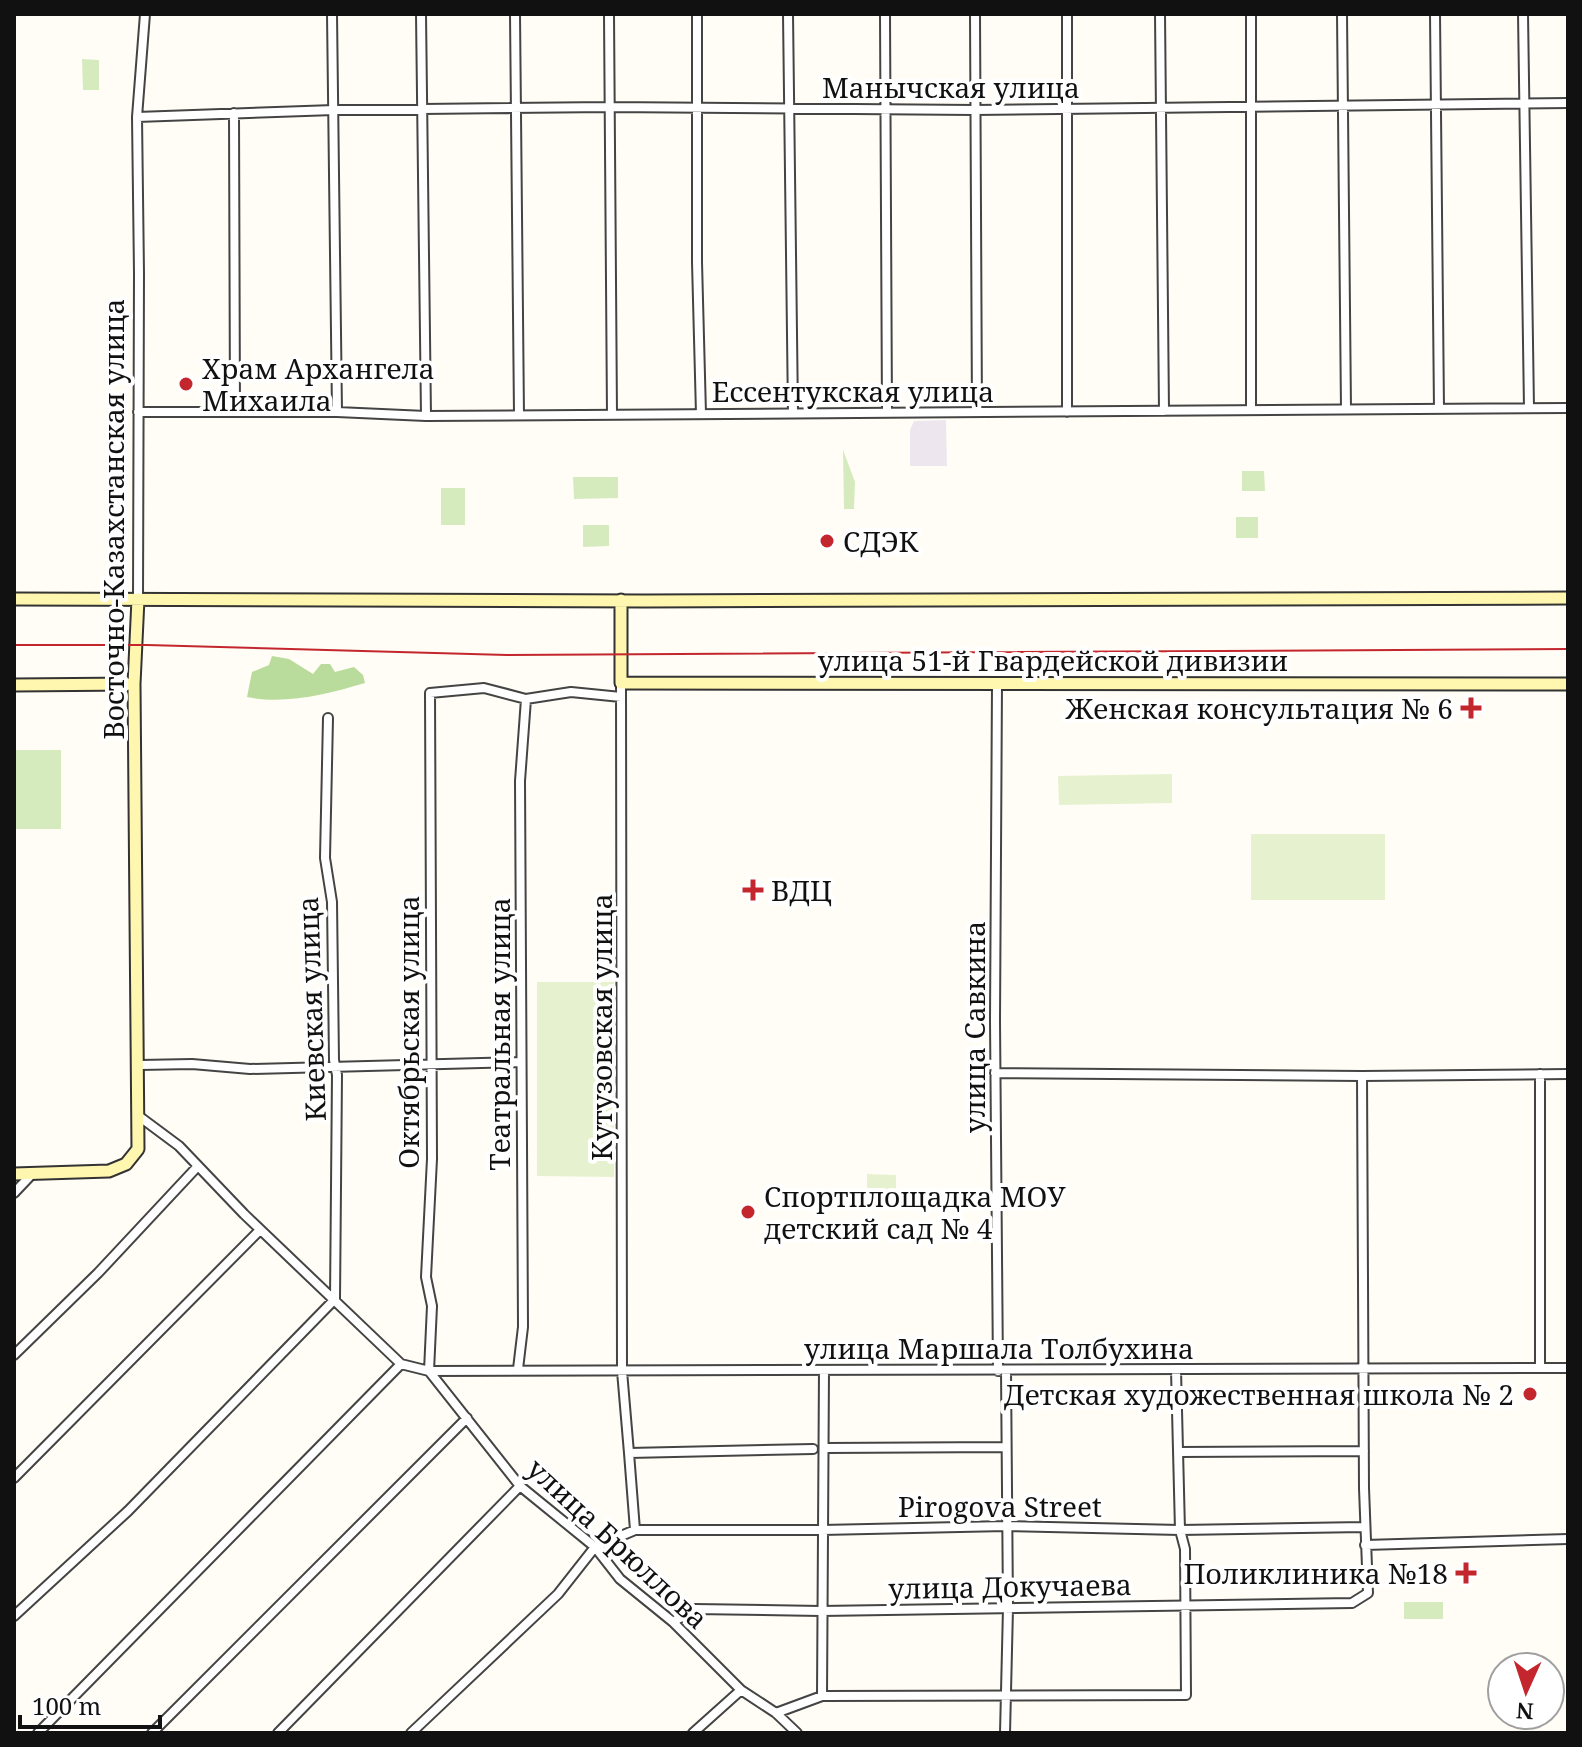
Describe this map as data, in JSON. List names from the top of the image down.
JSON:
{
  "streets": {
    "main road": ["Восточно-Казахстанская улица", "улица 51-й Гвардейской дивизии"],
    "street": [
      "Манычская улица",
      "Ессентукская улица",
      "Киевская улица",
      "Кутузовская улица",
      "улица Савкина",
      "Октябрьская улица",
      "Театральная улица",
      "улица Маршала Толбухина",
      "Pirogova Street",
      "улица Брюллова",
      "улица Докучаева"
    ]
  },
  "crossings": [
    ["Ессентукская улица", "Восточно-Казахстанская улица"],
    ["улица 51-й Гвардейской дивизии", "Кутузовская улица"],
    ["улица 51-й Гвардейской дивизии", "улица Савкина"],
    ["Кутузовская улица", "улица Маршала Толбухина"],
    ["Кутузовская улица", "Pirogova Street"],
    ["улица Савкина", "улица Маршала Толбухина"],
    ["улица Савкина", "Pirogova Street"],
    ["улица Савкина", "улица Докучаева"],
    ["Октябрьская улица", "Театральная улица"],
    ["Октябрьская улица", "улица Маршала Толбухина"],
    ["Октябрьская улица", "улица Брюллова"],
    ["Театральная улица", "улица Маршала Толбухина"],
    ["улица Маршала Толбухина", "улица Брюллова"],
    ["улица Брюллова", "улица Докучаева"]
  ],
  "places": {
    "other": [
      "Храм Архангела Михаила",
      "СДЭК",
      "Спортплощадка МОУ детский сад № 4",
      "Детская художественная школа № 2"
    ],
    "health": ["Женская консультация № 6", "ВДЦ", "Поликлиника №18"]
  },
  "scale_bar": "100 m",
  "north": "bottom"
}
